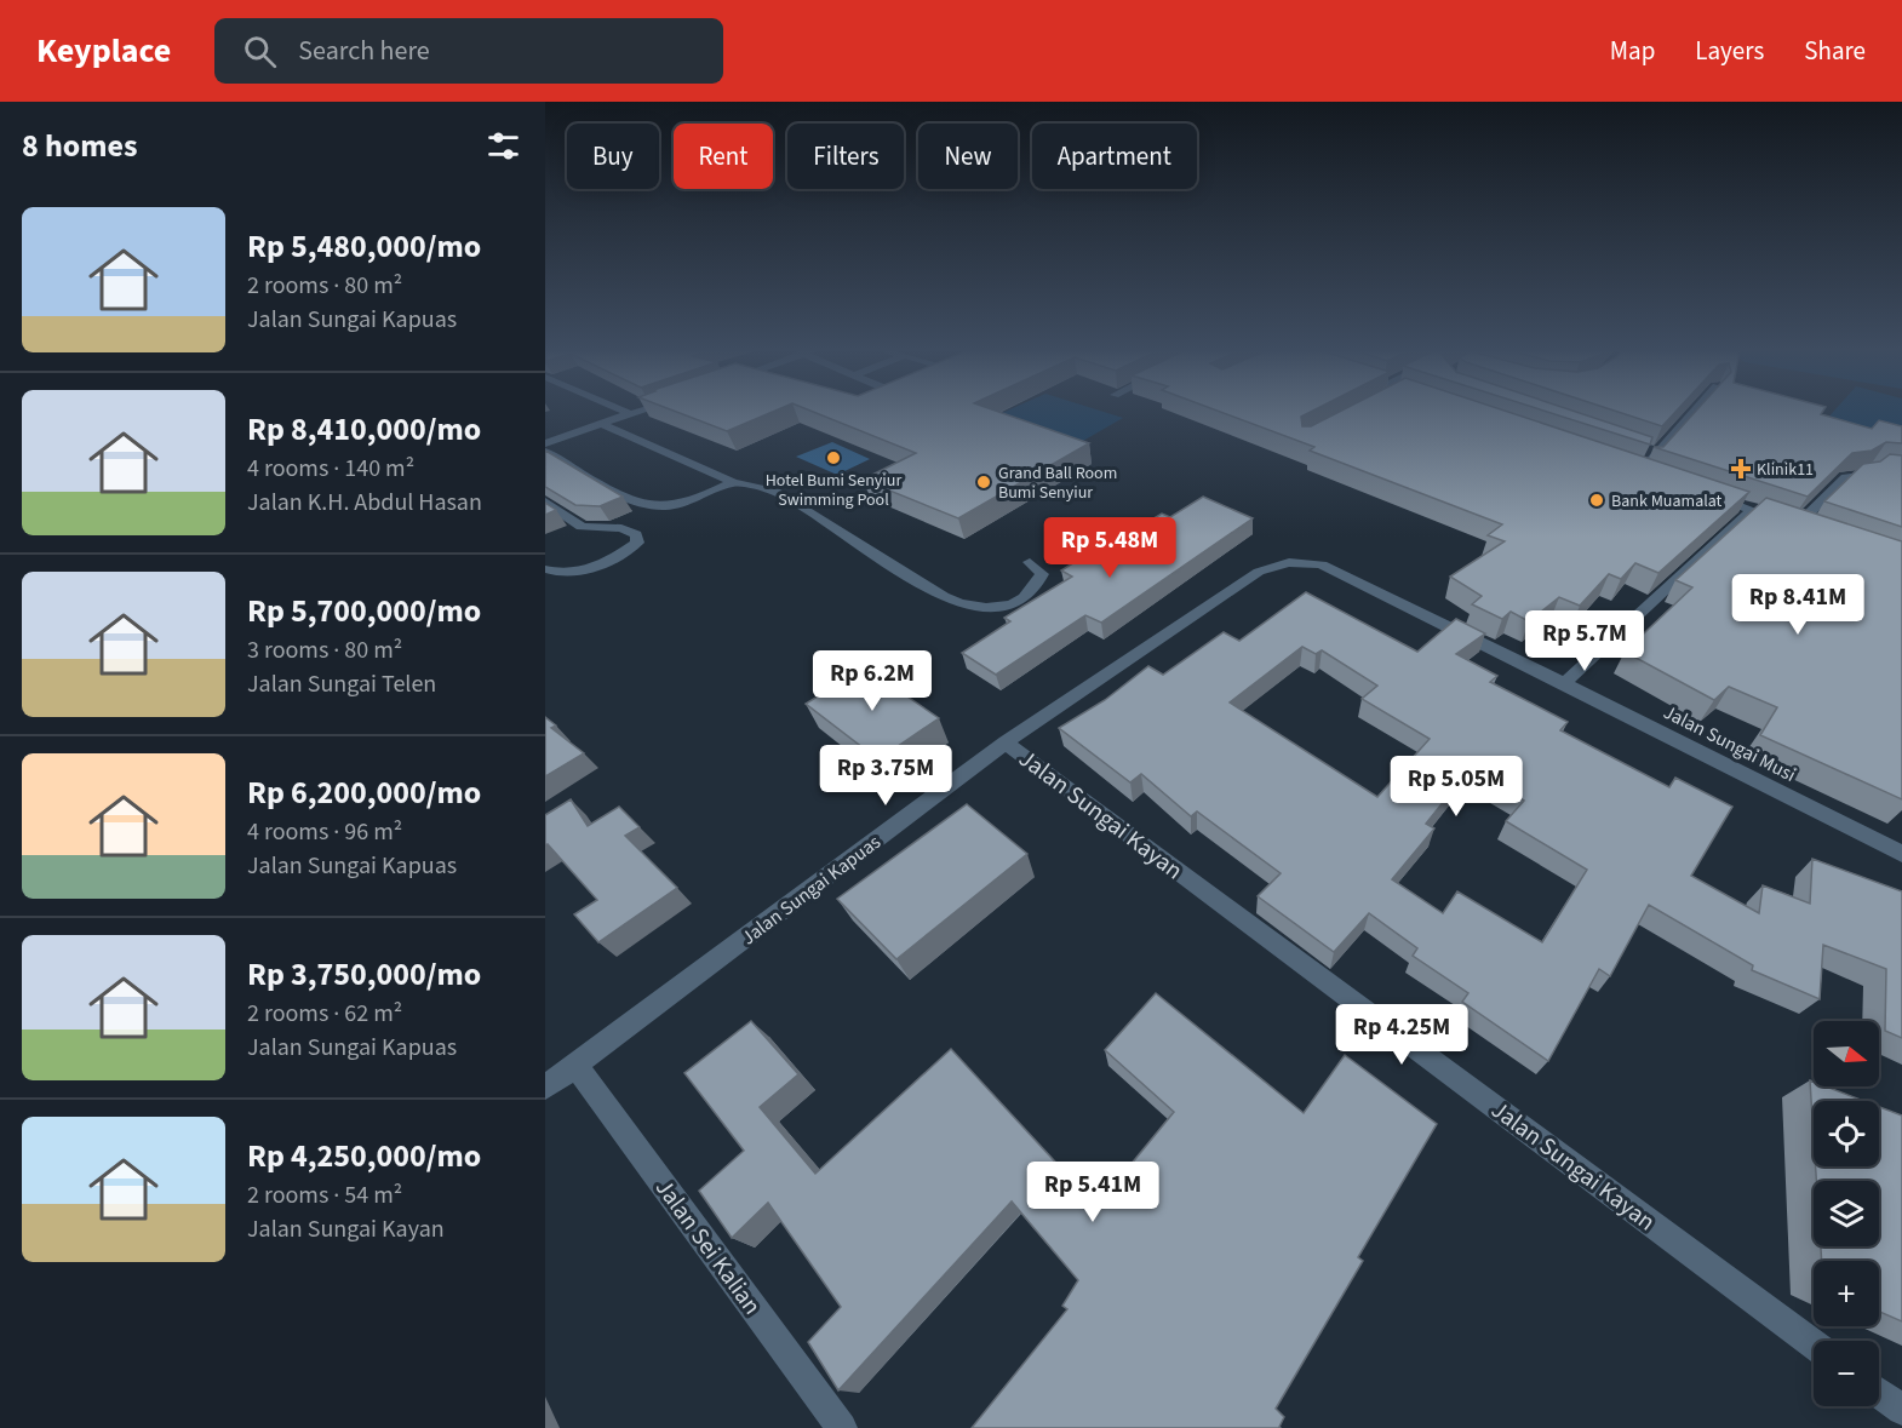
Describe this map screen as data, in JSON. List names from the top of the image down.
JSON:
{
  "streets": {
    "street": [
      "Jalan Sungai Musi",
      "Jalan Sungai Kayan",
      "Jalan Sungai Kapuas",
      "Jalan Sei Kalian"
    ]
  },
  "crossings": [
    ["Jalan Sungai Musi", "Jalan Sungai Kapuas"],
    ["Jalan Sungai Kayan", "Jalan Sungai Kapuas"],
    ["Jalan Sungai Kapuas", "Jalan Sei Kalian"]
  ],
  "places": {
    "other": ["Hotel Bumi Senyiur Swimming Pool", "Grand Ball Room Bumi Senyiur", "Bank Muamalat"],
    "health": ["Klinik11"]
  },
  "north": "right",
  "page": {
    "header": "Keyplace",
    "search": "Search here",
    "nav": ["Map", "Layers", "Share"],
    "heading": "8 homes",
    "chip": [
      "Buy",
      "Rent",
      "Filters",
      "New",
      "Apartment"
    ],
    "list": [
      {
        "name": "Rp 5,480,000/mo",
        "note": "2 rooms · 80 m² · Jalan Sungai Kapuas"
      },
      {
        "name": "Rp 8,410,000/mo",
        "note": "4 rooms · 140 m² · Jalan K.H. Abdul Hasan"
      },
      {
        "name": "Rp 5,700,000/mo",
        "note": "3 rooms · 80 m² · Jalan Sungai Telen"
      },
      {
        "name": "Rp 6,200,000/mo",
        "note": "4 rooms · 96 m² · Jalan Sungai Kapuas"
      },
      {
        "name": "Rp 3,750,000/mo",
        "note": "2 rooms · 62 m² · Jalan Sungai Kapuas"
      },
      {
        "name": "Rp 4,250,000/mo",
        "note": "2 rooms · 54 m² · Jalan Sungai Kayan"
      }
    ],
    "price": [
      "Rp 5.48M",
      "Rp 8.41M",
      "Rp 5.7M",
      "Rp 6.2M",
      "Rp 3.75M",
      "Rp 5.05M",
      "Rp 4.25M",
      "Rp 5.41M"
    ],
    "map_buttons": ["+", "−"]
  }
}
